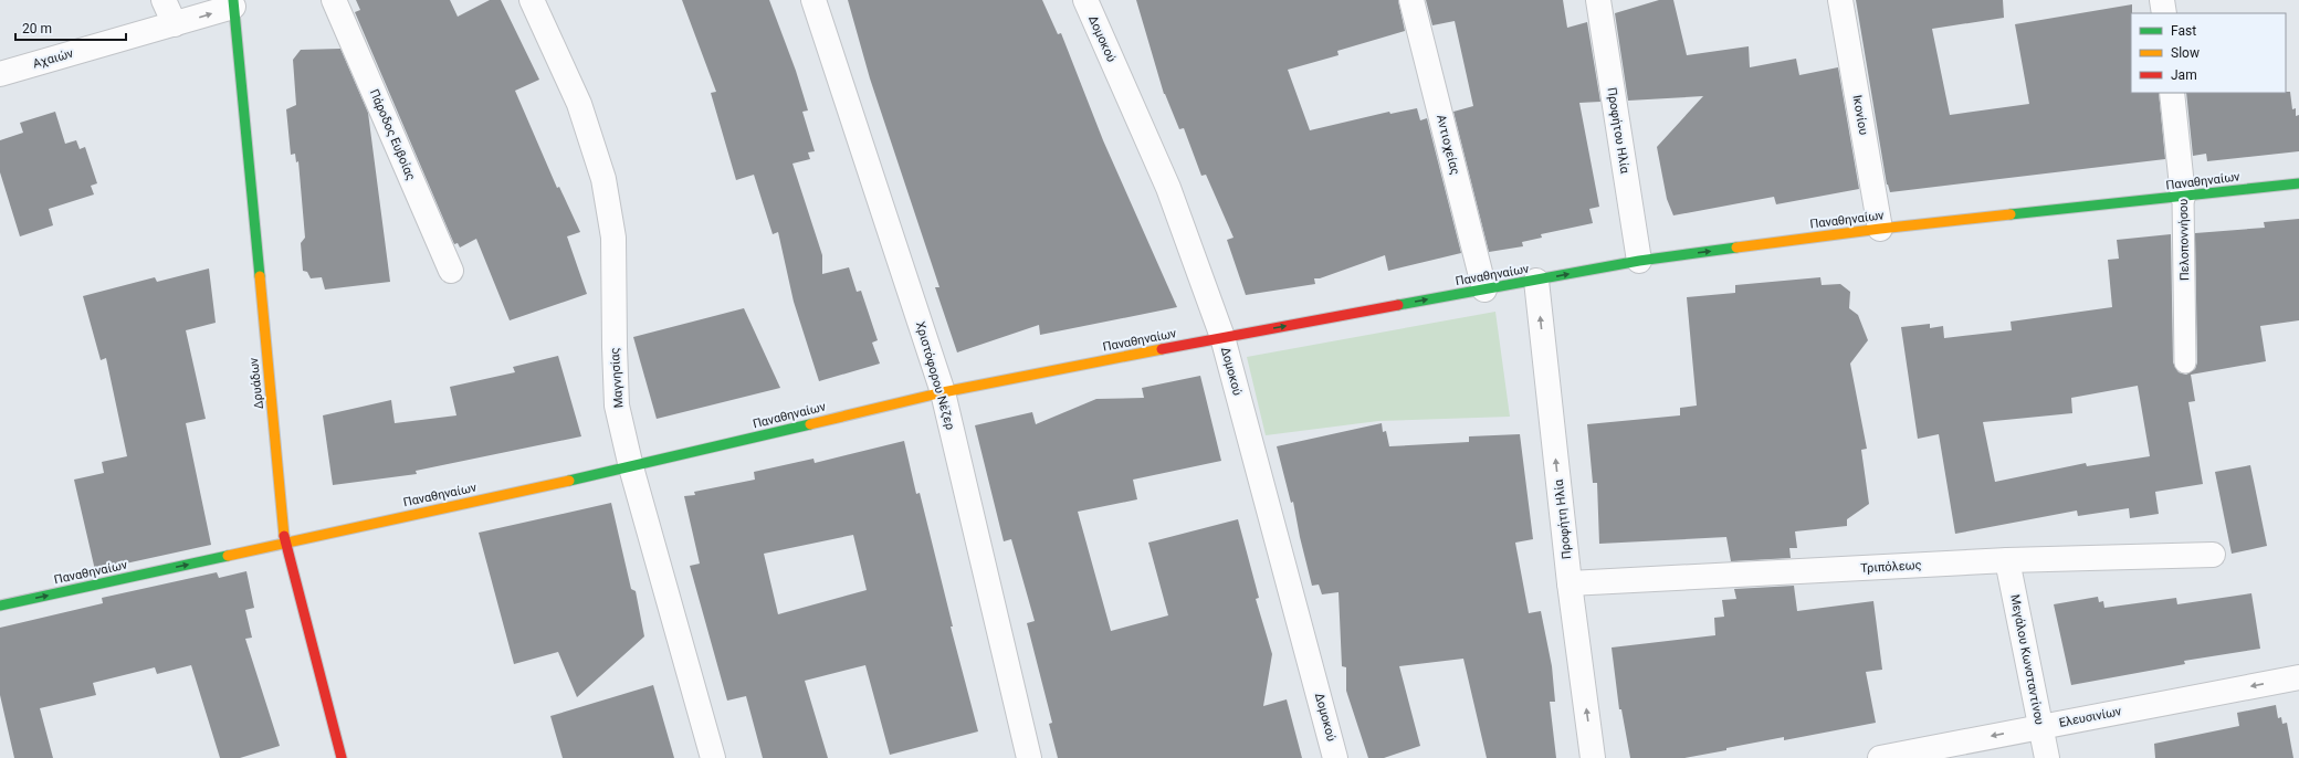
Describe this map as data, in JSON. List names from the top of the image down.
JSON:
{
  "streets": {
    "street": [
      "Δομοκού",
      "Αχαιών",
      "Ικονίου",
      "Προφήτου Ηλία",
      "Πάροδος Ευβοίας",
      "Αντιοχείας",
      "Παναθηναίων",
      "Πελοποννήσου",
      "Χριστόφορου Νέζερ",
      "Μαγνησίας",
      "Δρυάδων",
      "Προφήτη Ηλία",
      "Τριπόλεως",
      "Μεγάλου Κωνσταντίνου",
      "Ελευσινίων"
    ]
  },
  "crossings": [
    ["Δομοκού", "Παναθηναίων"],
    ["Αχαιών", "Δρυάδων"],
    ["Ικονίου", "Παναθηναίων"],
    ["Προφήτου Ηλία", "Παναθηναίων"],
    ["Αντιοχείας", "Παναθηναίων"],
    ["Παναθηναίων", "Πελοποννήσου"],
    ["Παναθηναίων", "Χριστόφορου Νέζερ"],
    ["Παναθηναίων", "Μαγνησίας"],
    ["Παναθηναίων", "Δρυάδων"],
    ["Παναθηναίων", "Προφήτη Ηλία"],
    ["Προφήτη Ηλία", "Τριπόλεως"],
    ["Τριπόλεως", "Μεγάλου Κωνσταντίνου"],
    ["Μεγάλου Κωνσταντίνου", "Ελευσινίων"]
  ],
  "one_way": ["Παναθηναίων", "Προφήτη Ηλία", "Ελευσινίων"],
  "legend": ["Fast", "Slow", "Jam"],
  "scale_bar": "20 m"
}
